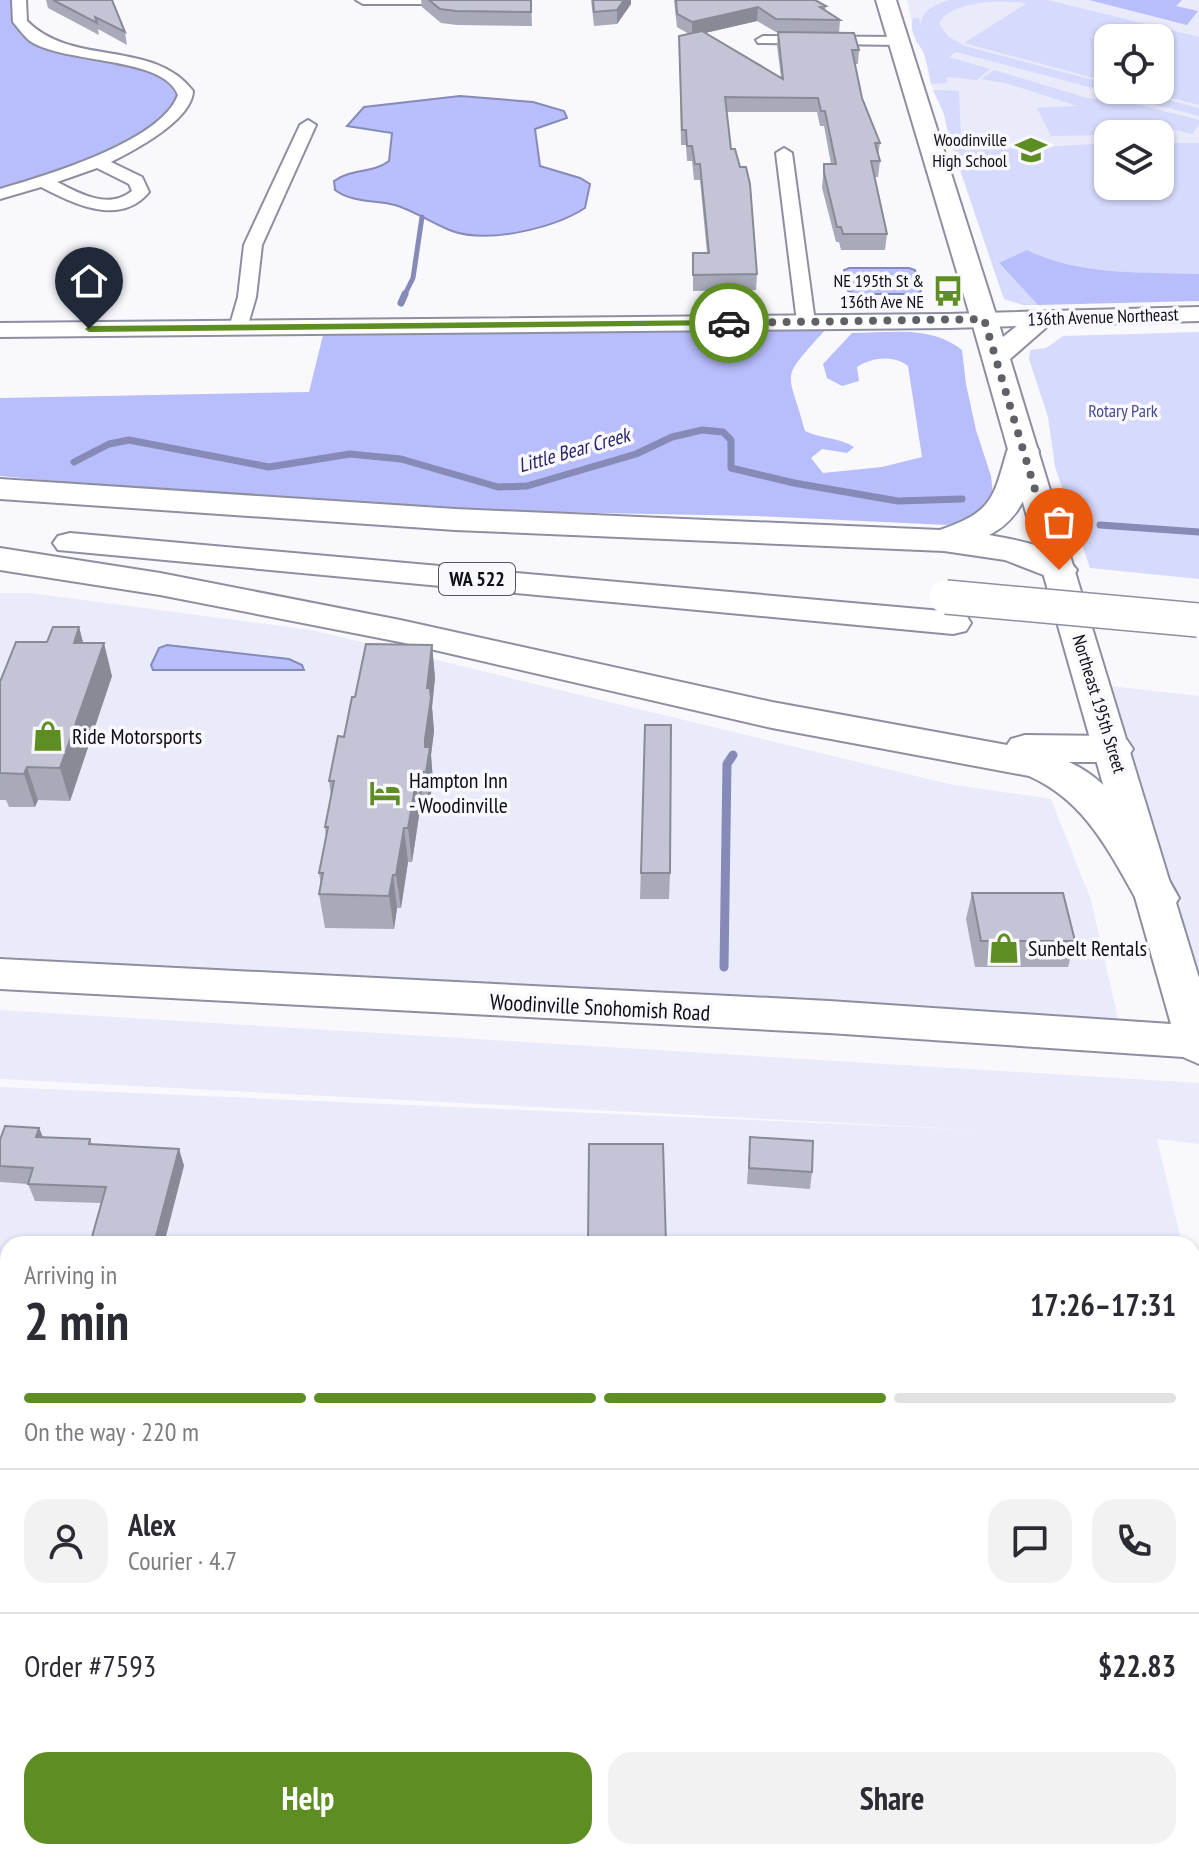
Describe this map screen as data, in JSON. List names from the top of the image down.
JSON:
{
  "streets": {
    "highway": ["WA 522"],
    "main road": ["Northeast 195th Street", "Woodinville Snohomish Road"],
    "street": ["136th Avenue Northeast"]
  },
  "crossings": [
    ["136th Avenue Northeast", "Northeast 195th Street"],
    ["Northeast 195th Street", "Woodinville Snohomish Road"]
  ],
  "water": ["Little Bear Creek"],
  "parks": ["Rotary Park"],
  "places": {
    "school or university": ["Woodinville High School"],
    "bus stop": ["NE 195th St & 136th Ave NE"],
    "shop": ["Ride Motorsports", "Sunbelt Rentals"],
    "hotel": ["Hampton Inn - Woodinville"]
  },
  "page": {
    "heading": ["2 min", "Arriving in", "17:26–17:31"],
    "panel": [
      "Alex",
      "Courier · 4.7",
      "Order #7593",
      "$22.83"
    ],
    "bar": "On the way · 220 m",
    "buttons": ["Help", "Share"]
  }
}
